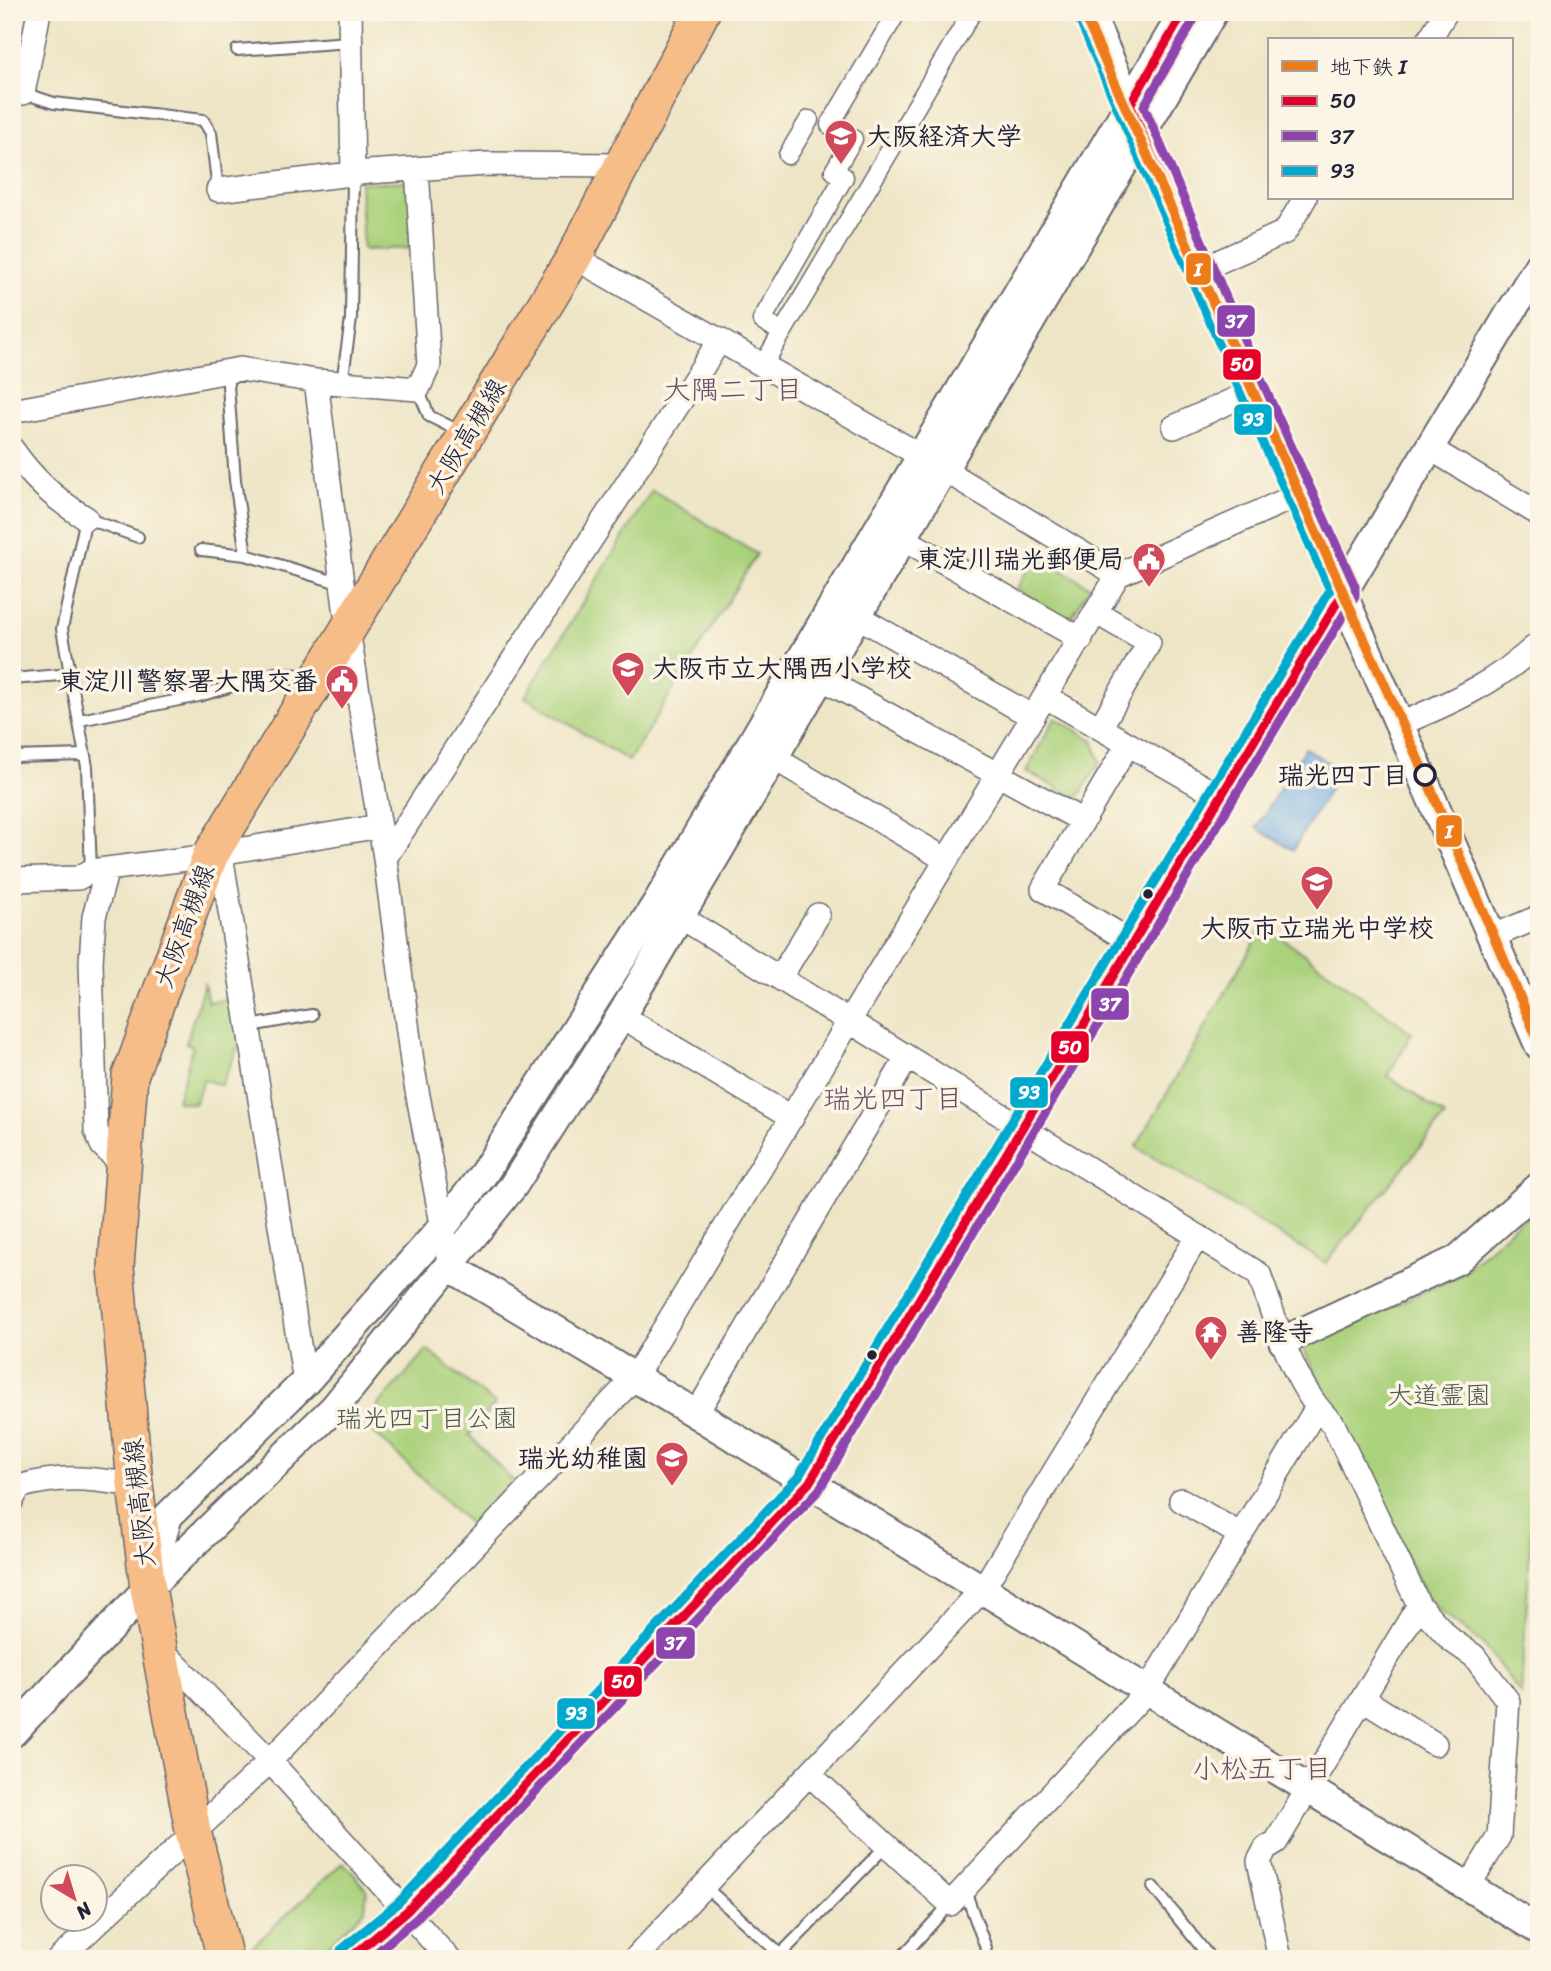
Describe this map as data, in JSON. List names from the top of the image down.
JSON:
{
  "streets": {
    "main road": ["大阪高槻線"]
  },
  "districts": ["大隅二丁目", "瑞光四丁目", "小松五丁目"],
  "parks": ["大道霊園", "瑞光四丁目公園"],
  "places": {
    "school or university": [
      "大阪経済大学",
      "大阪市立大隅西小学校",
      "大阪市立瑞光中学校",
      "瑞光幼稚園"
    ],
    "public building": ["東淀川瑞光郵便局", "東淀川警察署大隅交番"],
    "other": ["瑞光四丁目"],
    "temple": ["善隆寺"]
  },
  "lines": [
    "metro line I",
    "transit line 50",
    "transit line 93",
    "transit line 37"
  ],
  "legend": [
    "地下鉄 I",
    "50",
    "37",
    "93"
  ],
  "north": "bottom right"
}
